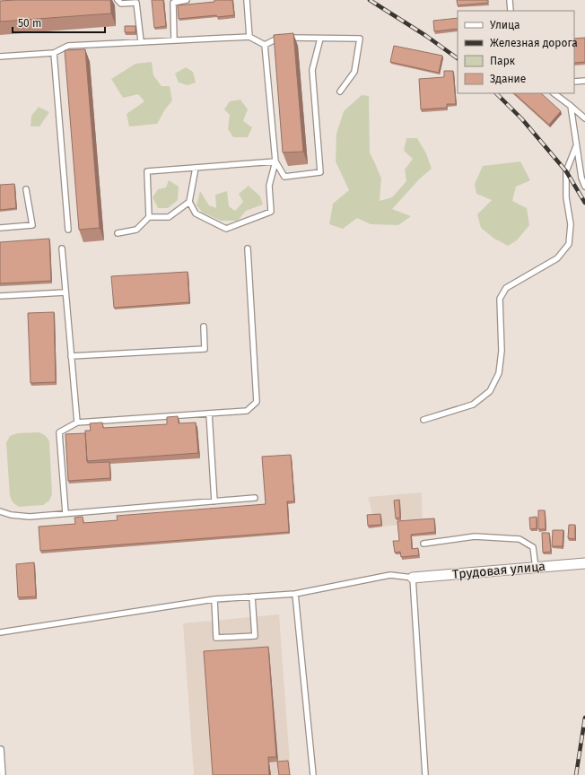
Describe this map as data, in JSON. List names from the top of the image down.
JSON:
{
  "streets": {
    "street": ["Трудовая улица"]
  },
  "legend": [
    "Улица",
    "Железная дорога",
    "Парк",
    "Здание"
  ],
  "scale_bar": "50 m"
}
